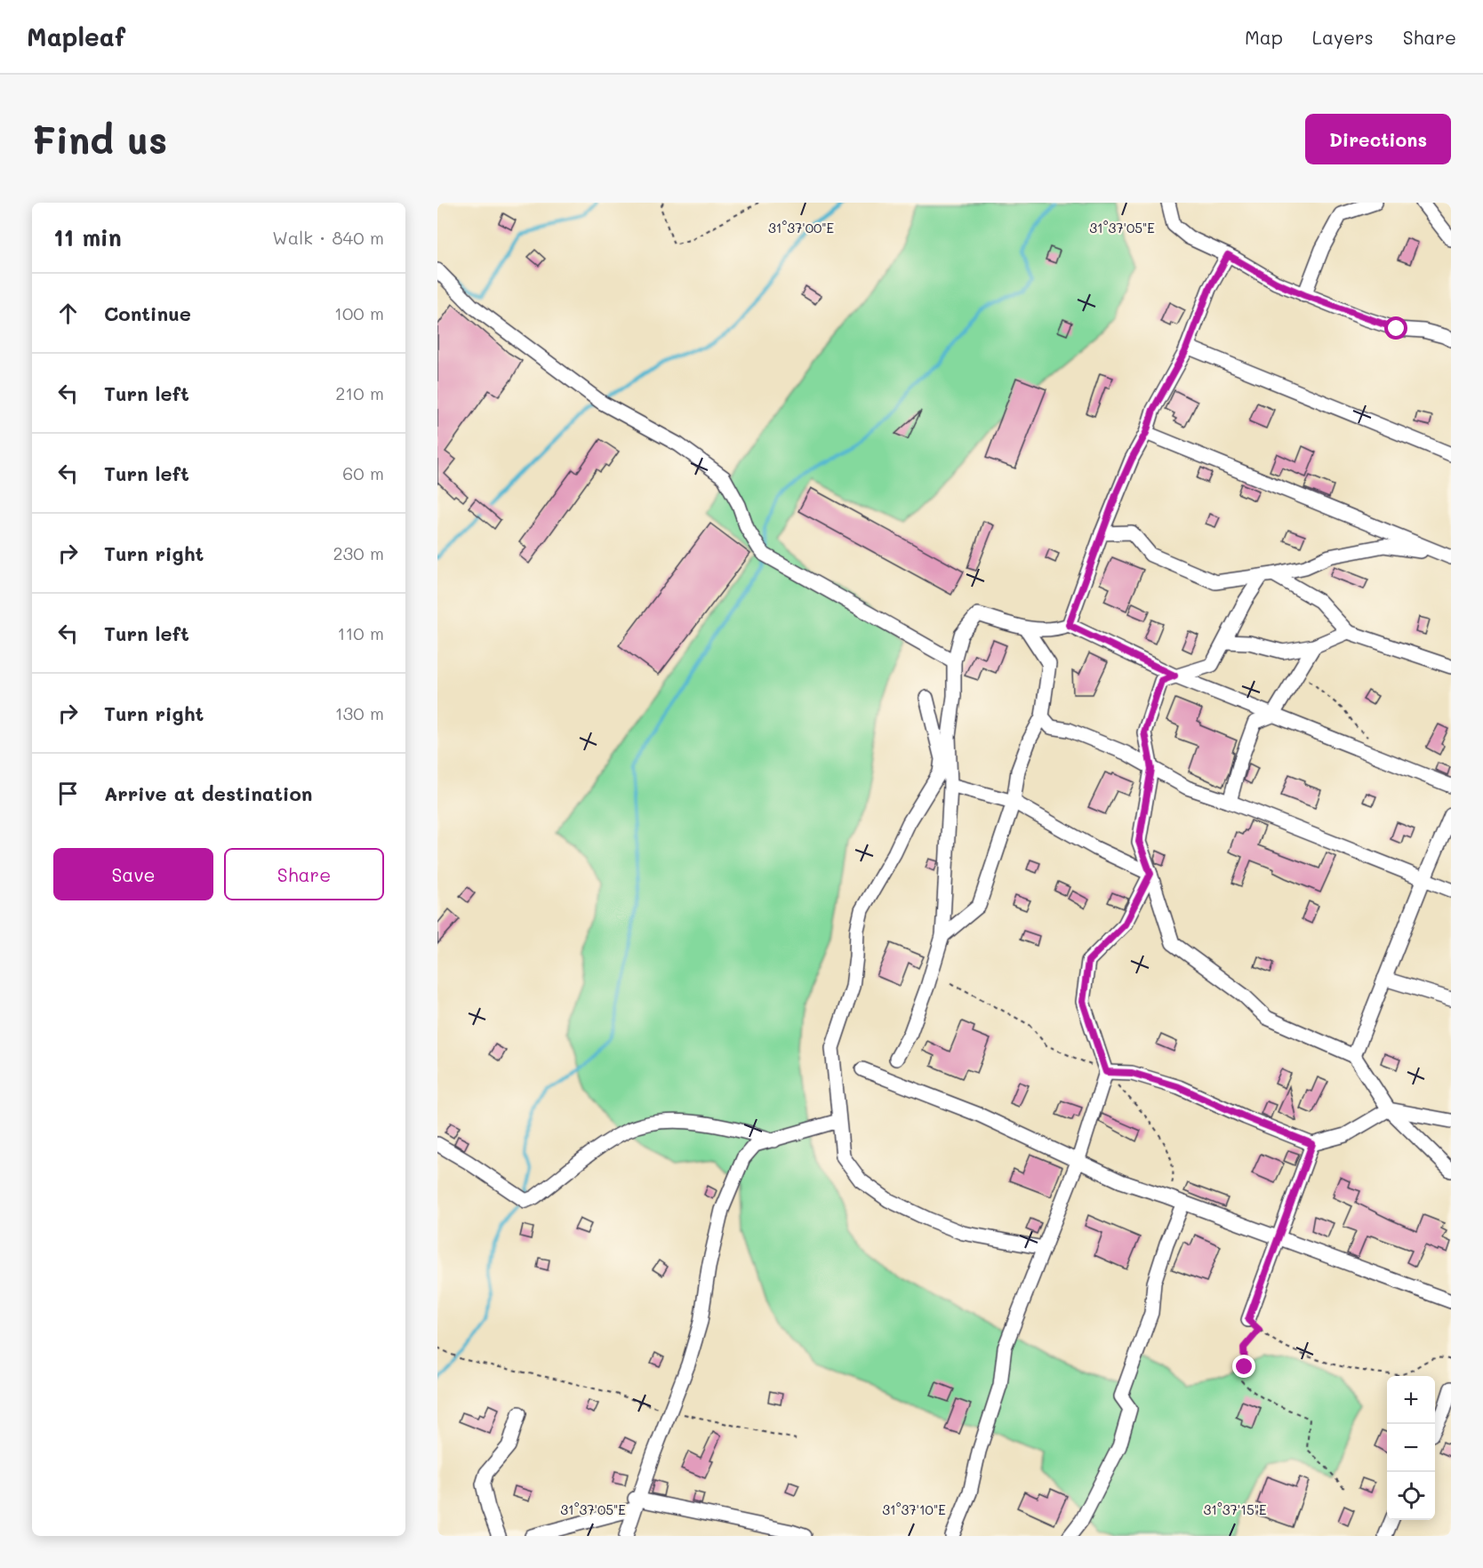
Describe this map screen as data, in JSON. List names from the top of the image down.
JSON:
{
  "page": {
    "header": "Mapleaf",
    "nav": ["Map", "Layers", "Share"],
    "buttons": [
      "Directions",
      ["Save", "Share"]
    ],
    "title": "Find us",
    "heading": ["11 min", "Walk · 840 m"],
    "list": [
      ["Continue", "100 m"],
      ["Turn left", "210 m"],
      ["Turn left", "60 m"],
      ["Turn right", "230 m"],
      ["Turn left", "110 m"],
      ["Turn right", "130 m"],
      "Arrive at destination"
    ],
    "map_buttons": ["+", "−"]
  },
  "coordinates": [
    "31°37'00\"E",
    "31°37'05\"E",
    "31°37'10\"E",
    "31°37'15\"E"
  ]
}
